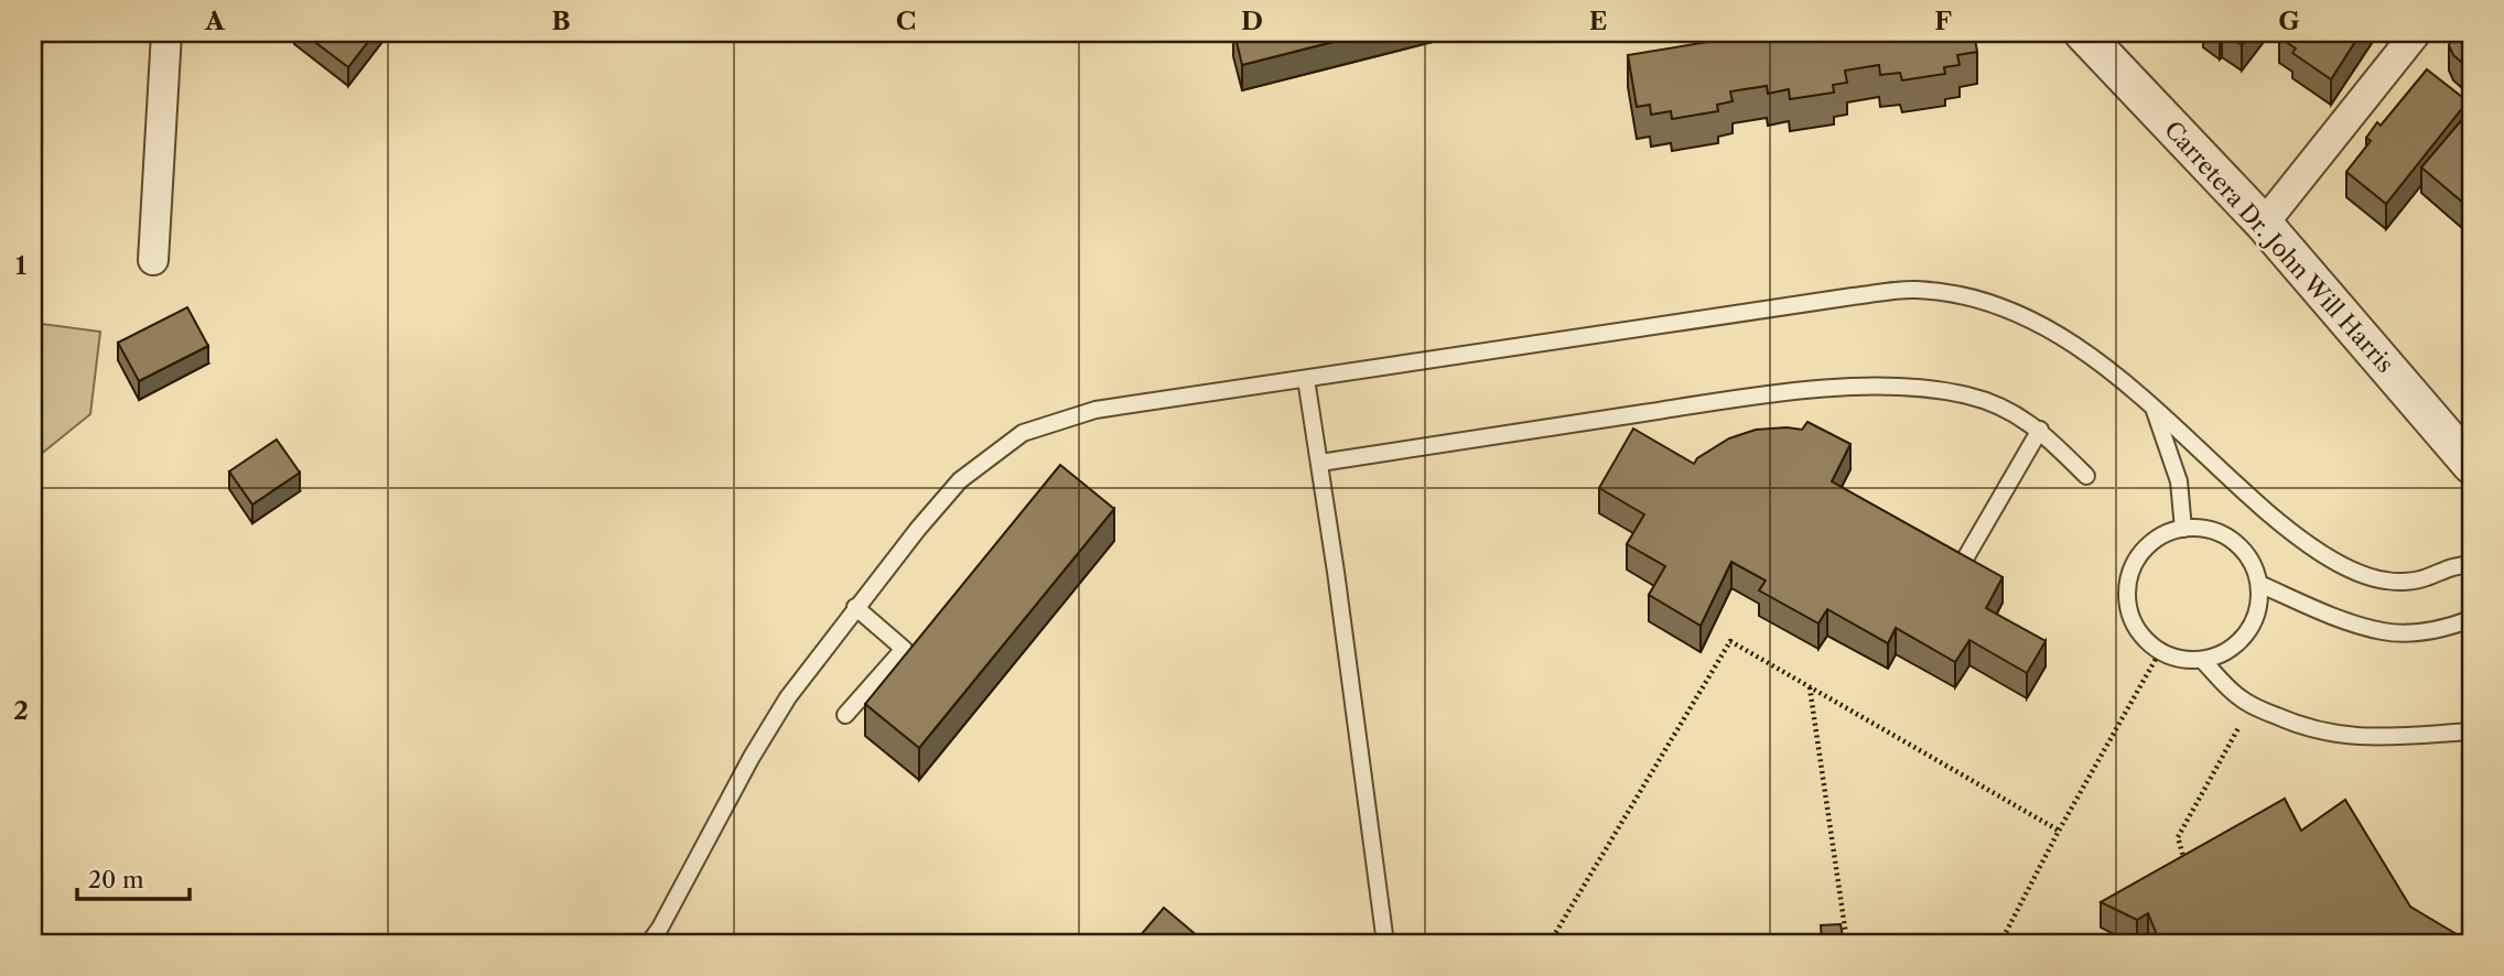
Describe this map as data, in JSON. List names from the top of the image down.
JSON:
{
  "streets": {
    "street": ["Carretera Dr. John Will Harris"]
  },
  "scale_bar": "20 m",
  "grid": {
    "columns": [
      "A",
      "B",
      "C",
      "D",
      "E",
      "F",
      "G"
    ],
    "rows": ["1", "2"]
  }
}
